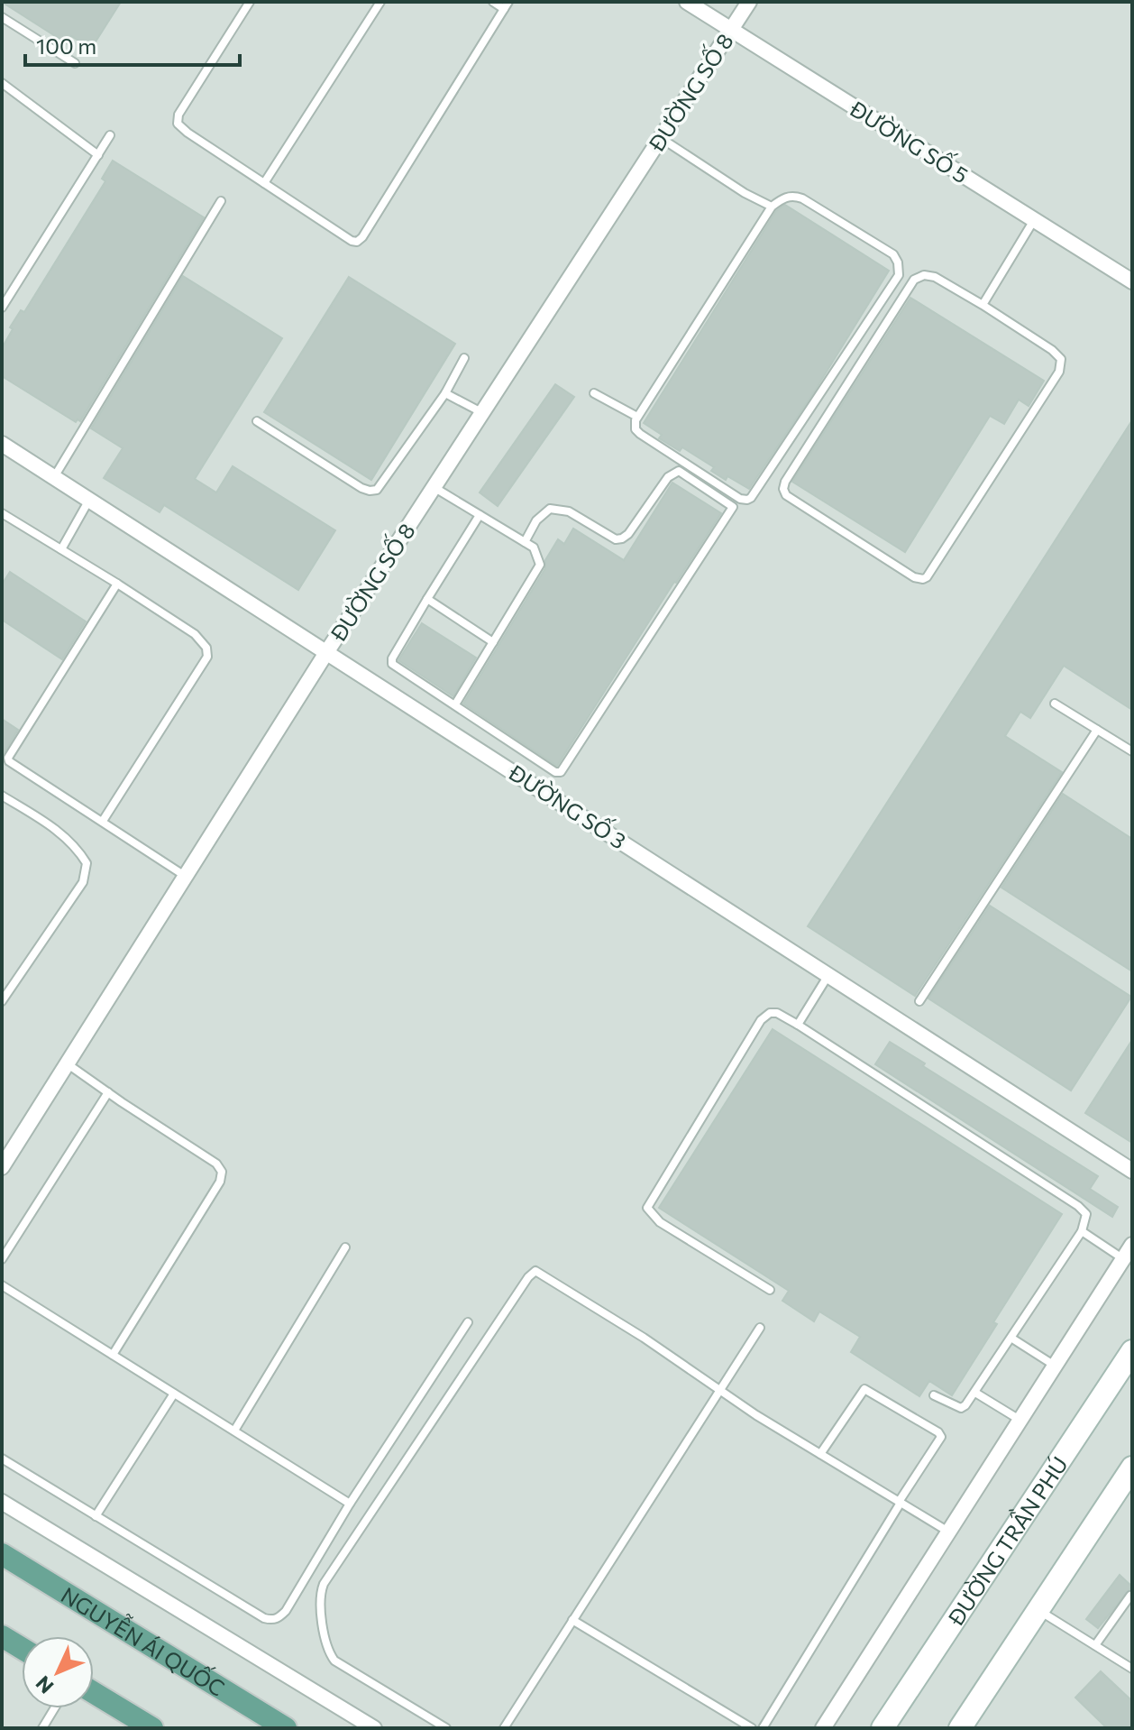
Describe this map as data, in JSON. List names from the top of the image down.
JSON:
{
  "streets": {
    "main road": ["ĐƯỜNG TRẦN PHÚ", "NGUYỄN ÁI QUỐC"],
    "street": ["ĐƯỜNG SỐ 8", "ĐƯỜNG SỐ 5", "ĐƯỜNG SỐ 3"]
  },
  "crossings": [
    ["ĐƯỜNG SỐ 8", "ĐƯỜNG SỐ 5"],
    ["ĐƯỜNG SỐ 8", "ĐƯỜNG SỐ 3"]
  ],
  "scale_bar": "100 m",
  "north": "bottom left"
}
